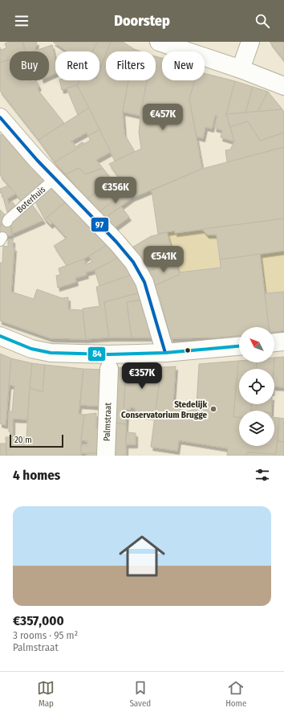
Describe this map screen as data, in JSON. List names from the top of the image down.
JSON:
{
  "streets": {
    "street": ["Palmstraat"],
    "lane": ["Boterhuis"]
  },
  "places": ["Stedelijk Conservatorium Brugge"],
  "lines": ["transit line 97", "transit line 84"],
  "scale_bar": "20 m",
  "north": "top left",
  "page": {
    "header": "Doorstep",
    "chip": [
      "Buy",
      "Rent",
      "Filters",
      "New"
    ],
    "price": [
      "€457K",
      "€356K",
      "€541K",
      "€357K"
    ],
    "scale": "20 m",
    "heading": "4 homes",
    "list": [
      {
        "name": "€357,000",
        "note": "3 rooms · 95 m² · Palmstraat"
      }
    ],
    "tabs": ["Map", "Saved", "Home"]
  }
}
